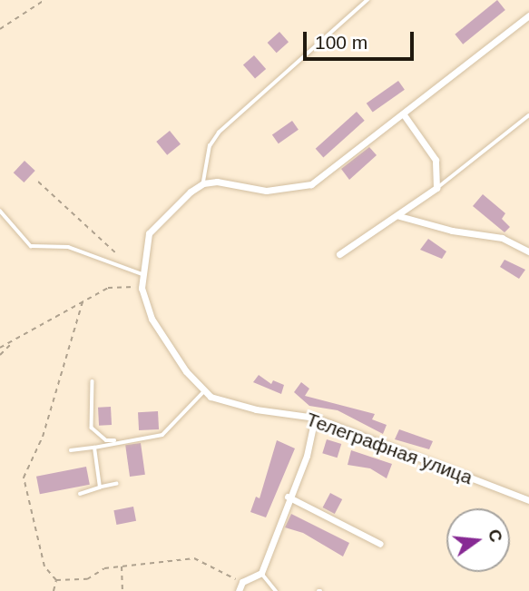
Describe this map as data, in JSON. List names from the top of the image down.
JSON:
{
  "streets": {
    "street": ["Телеграфная улица"]
  },
  "scale_bar": "100 m",
  "north": "right"
}
